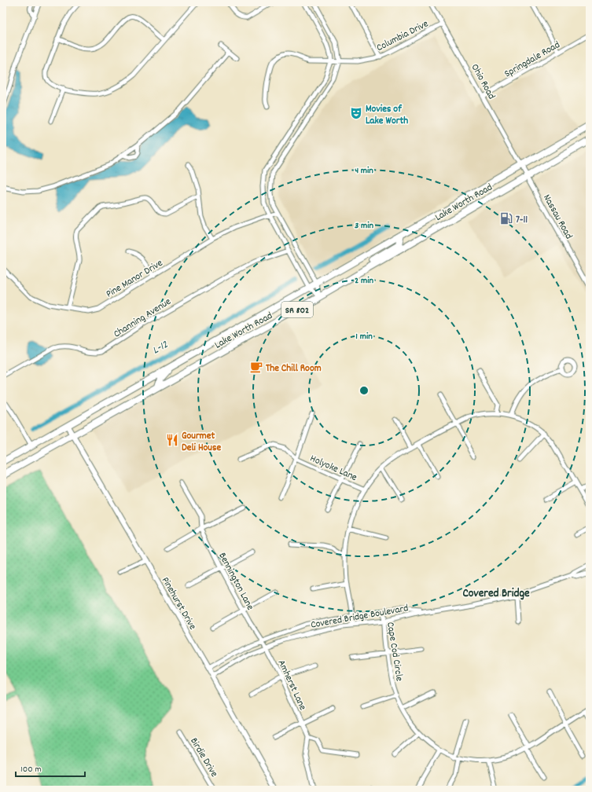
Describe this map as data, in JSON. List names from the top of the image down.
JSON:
{
  "streets": {
    "main road": ["Lake Worth Road", "SR 802"],
    "street": [
      "Columbia Drive",
      "Springdale Road",
      "Ohio Road",
      "Nassau Road",
      "Pine Manor Drive",
      "Channing Avenue",
      "Holyoke Lane",
      "Bennington Lane",
      "Pinehurst Drive",
      "Covered Bridge Boulevard",
      "Cape Cod Circle",
      "Amherst Lane",
      "Birdie Drive"
    ]
  },
  "crossings": [
    ["Columbia Drive", "Ohio Road"],
    ["Springdale Road", "Ohio Road"],
    ["Ohio Road", "Lake Worth Road"],
    ["Ohio Road", "Nassau Road"],
    ["Lake Worth Road", "Nassau Road"],
    ["Lake Worth Road", "Pinehurst Drive"],
    ["Bennington Lane", "Covered Bridge Boulevard"],
    ["Bennington Lane", "Amherst Lane"],
    ["Pinehurst Drive", "Covered Bridge Boulevard"],
    ["Covered Bridge Boulevard", "Cape Cod Circle"],
    ["Covered Bridge Boulevard", "Amherst Lane"]
  ],
  "districts": ["Covered Bridge"],
  "water": ["L-12"],
  "places": {
    "theatre": ["Movies of Lake Worth"],
    "fuel station": ["7-11"],
    "cafe": ["The Chill Room"],
    "restaurant": ["Gourmet Deli House"]
  },
  "scale_bar": "100 m",
  "rings": [
    "4 min",
    "3 min",
    "2 min",
    "1 min"
  ]
}
